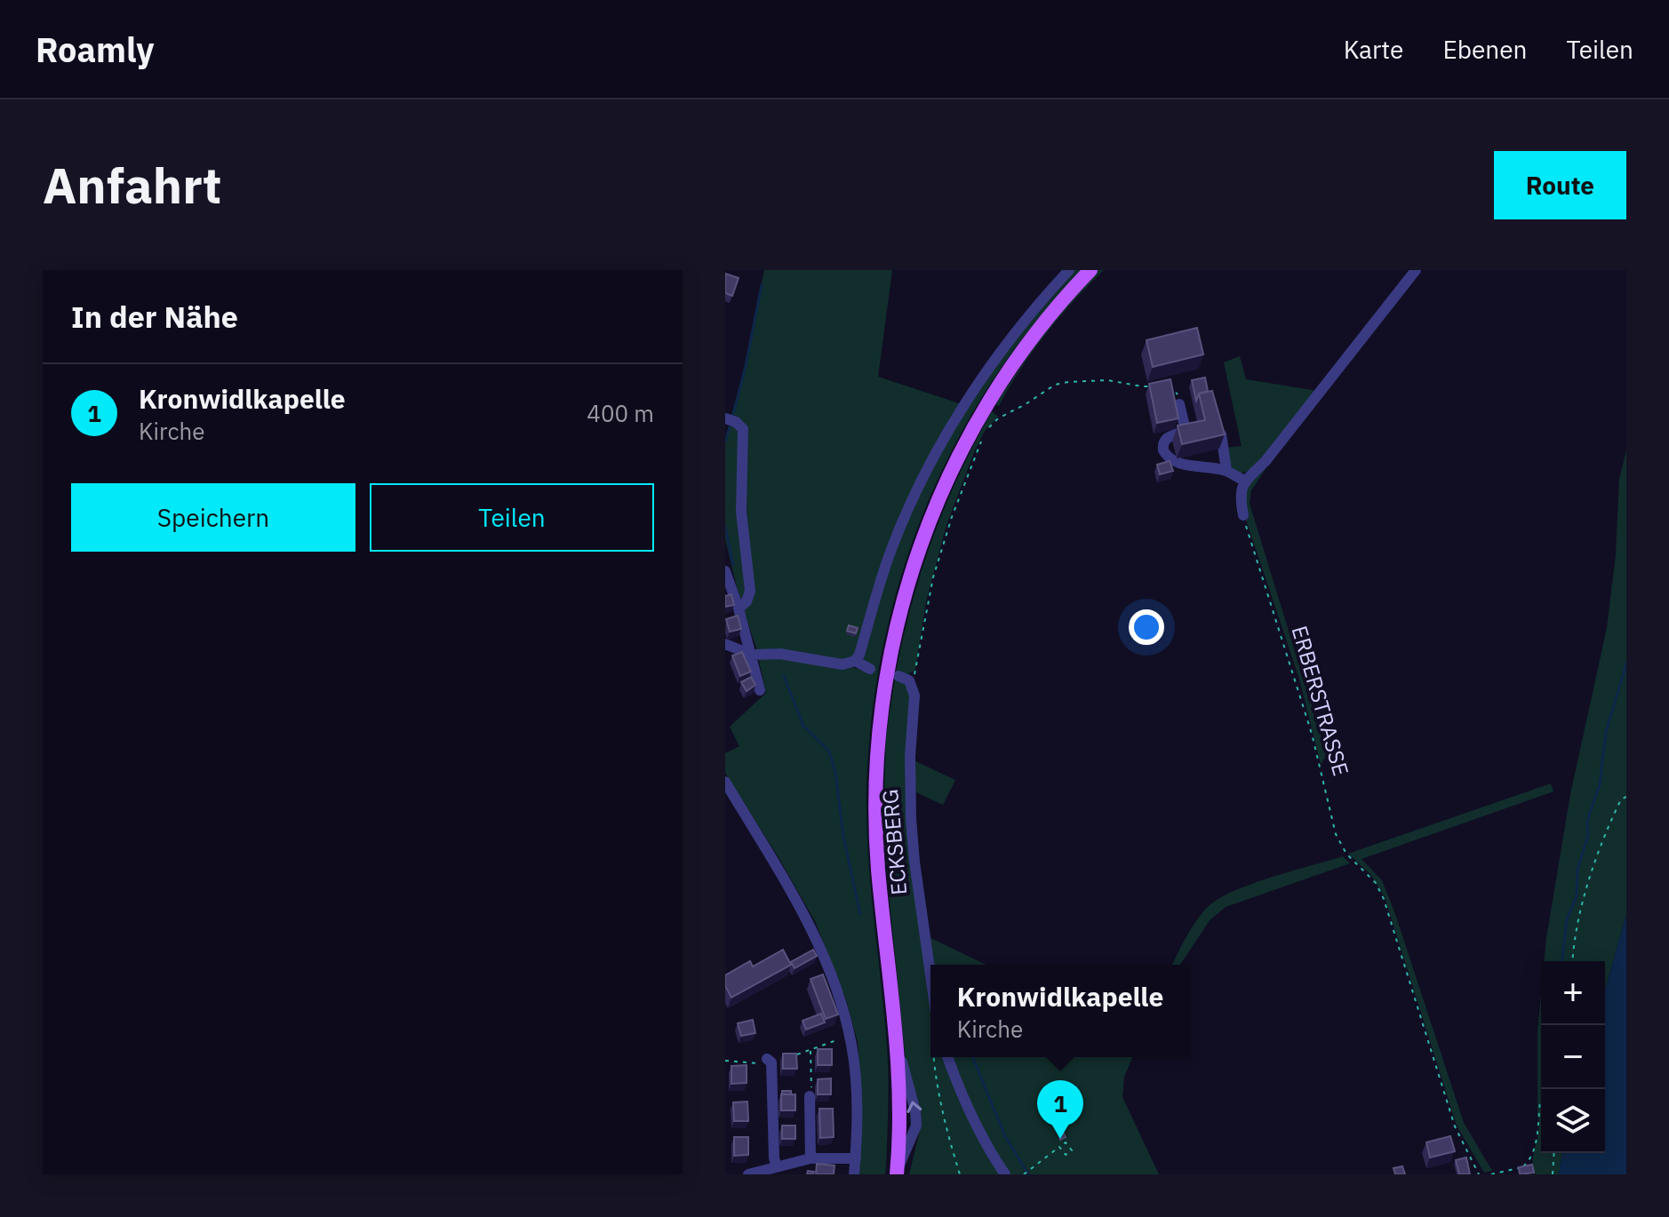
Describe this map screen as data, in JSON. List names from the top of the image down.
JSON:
{
  "streets": {
    "street": ["ECKSBERG"],
    "path": ["ERBERSTRASSE"]
  },
  "page": {
    "header": "Roamly",
    "nav": ["Karte", "Ebenen", "Teilen"],
    "buttons": [
      "Route",
      ["Speichern", "Teilen"]
    ],
    "title": "Anfahrt",
    "heading": "In der Nähe",
    "list": [
      {
        "mark": "1",
        "name": "Kronwidlkapelle",
        "note": "Kirche",
        "value": "400 m"
      }
    ],
    "map_buttons": ["+", "−"],
    "popup": ["Kronwidlkapelle", "Kirche"],
    "pins": "1"
  }
}
